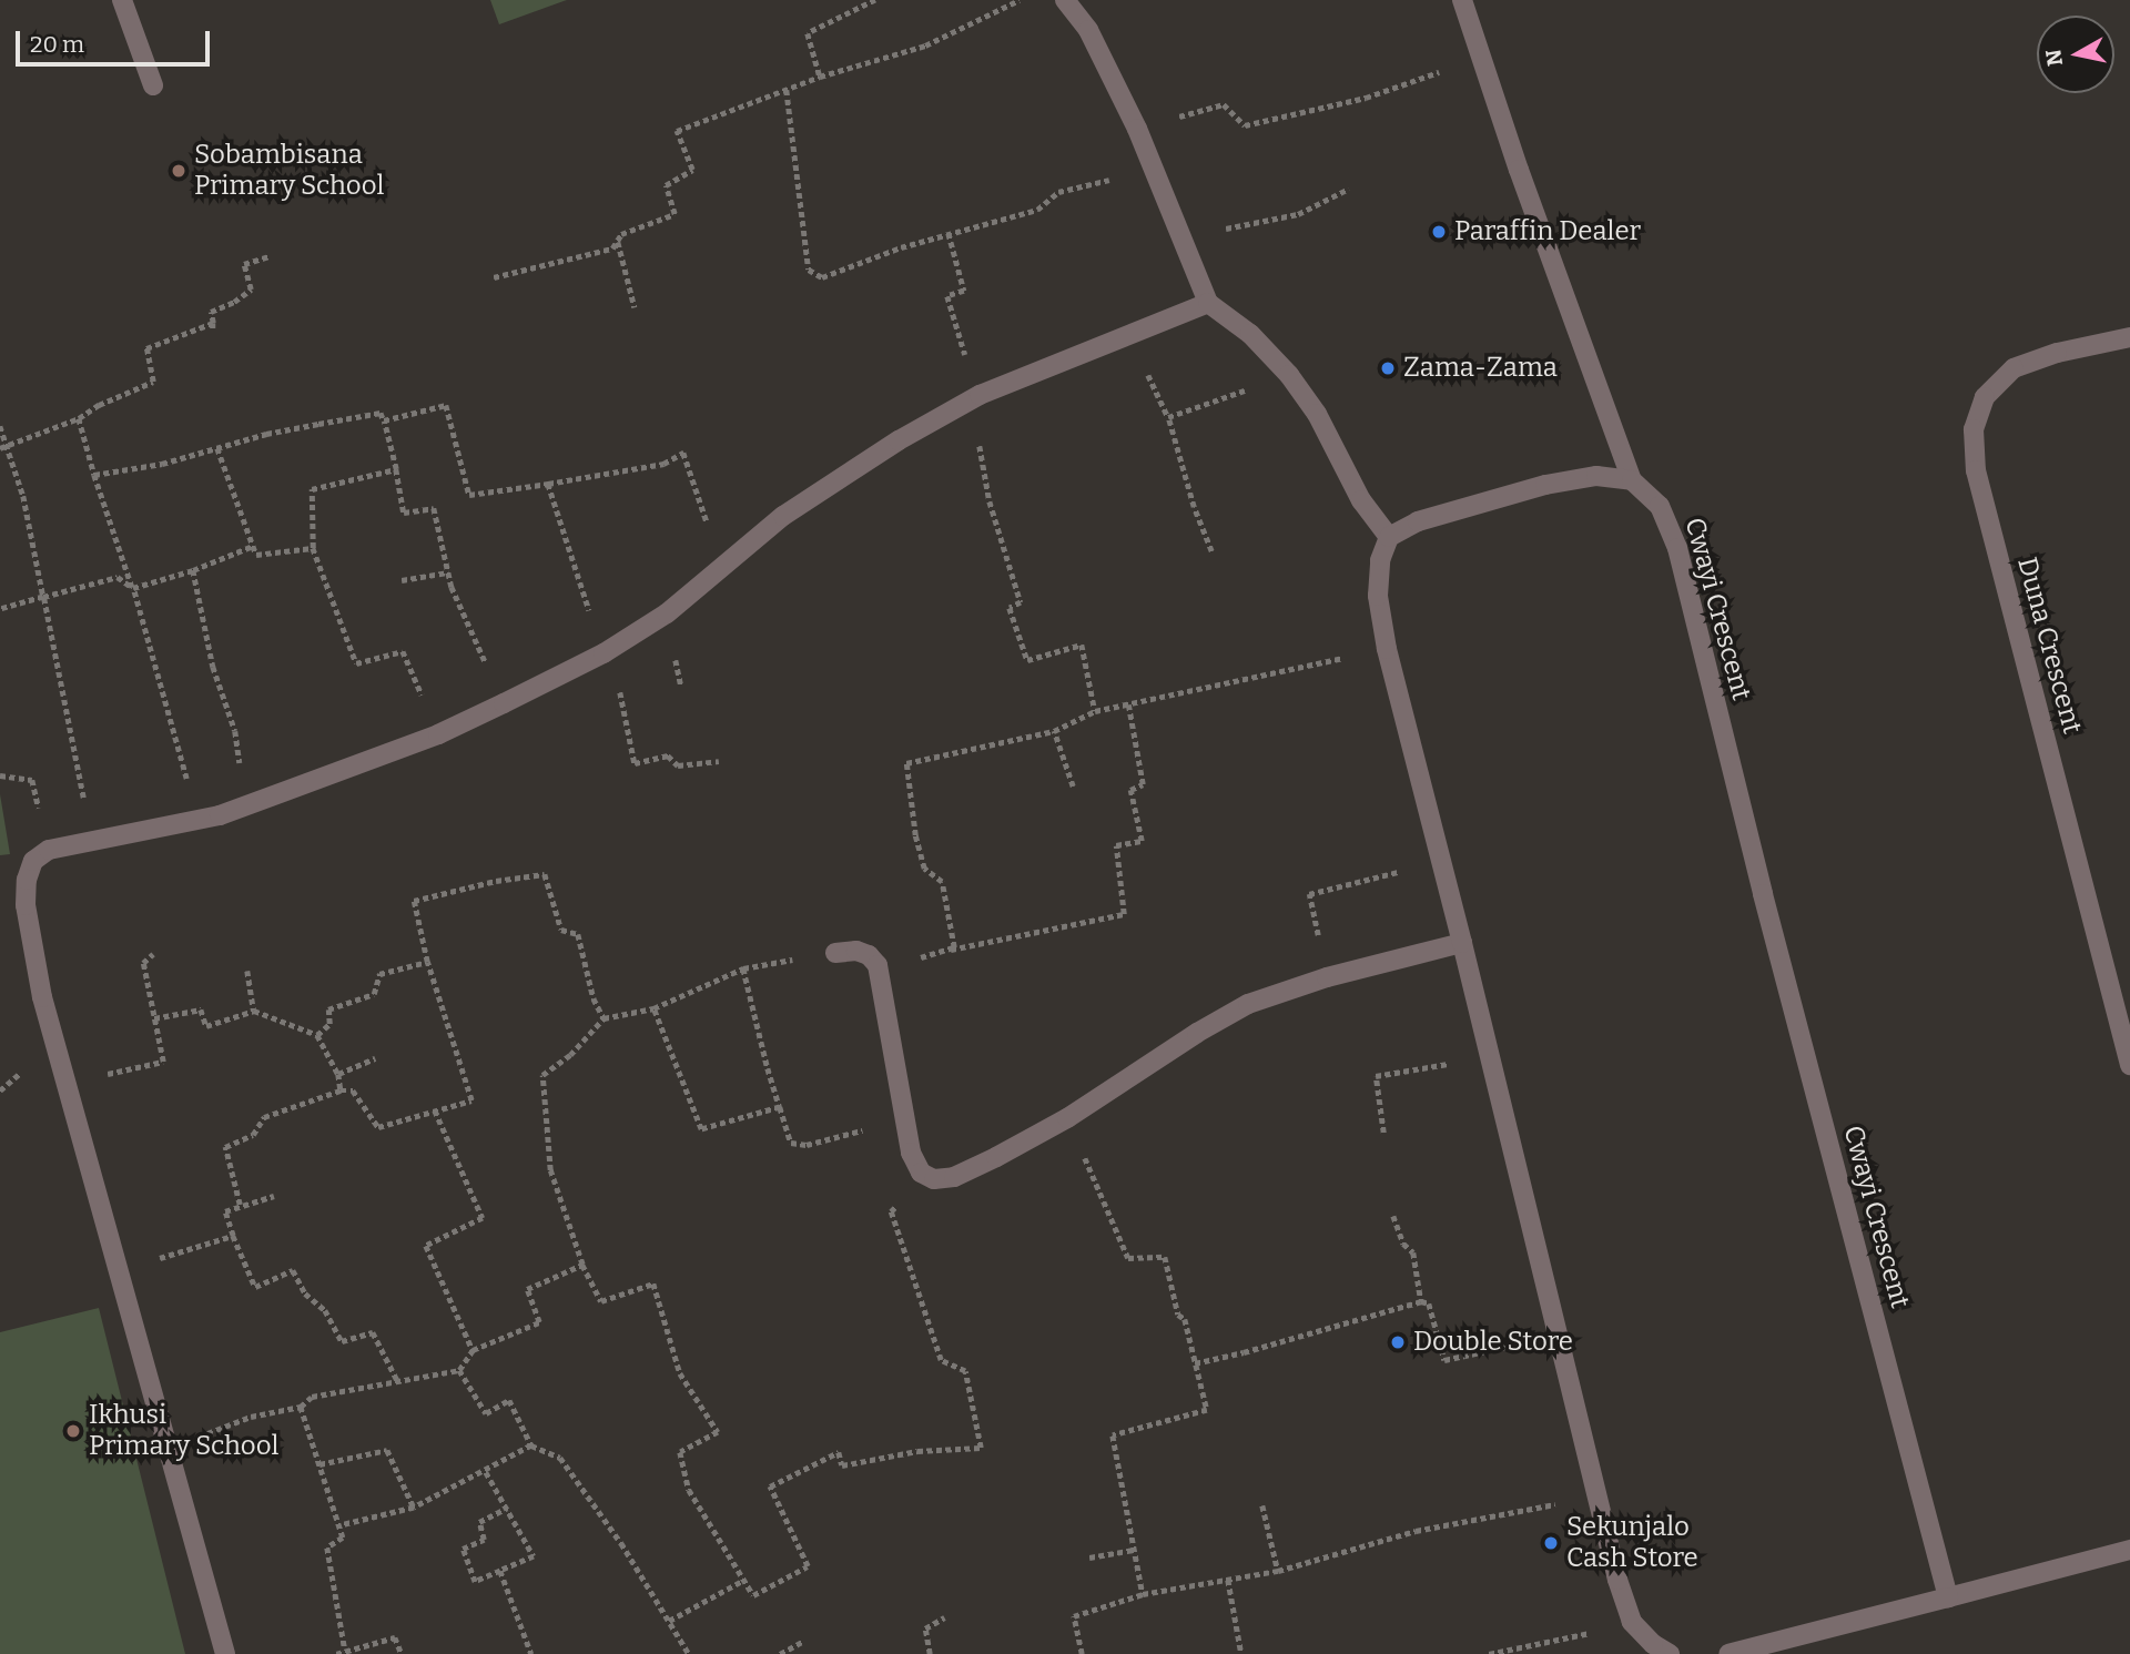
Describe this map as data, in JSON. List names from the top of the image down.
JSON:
{
  "streets": {
    "street": ["Cwayi Crescent", "Duna Crescent"]
  },
  "places": [
    "Sobambisana Primary School",
    "Paraffin Dealer",
    "Zama-Zama",
    "Double Store",
    "Ikhusi Primary School",
    "Sekunjalo Cash Store"
  ],
  "scale_bar": "20 m",
  "north": "left"
}
